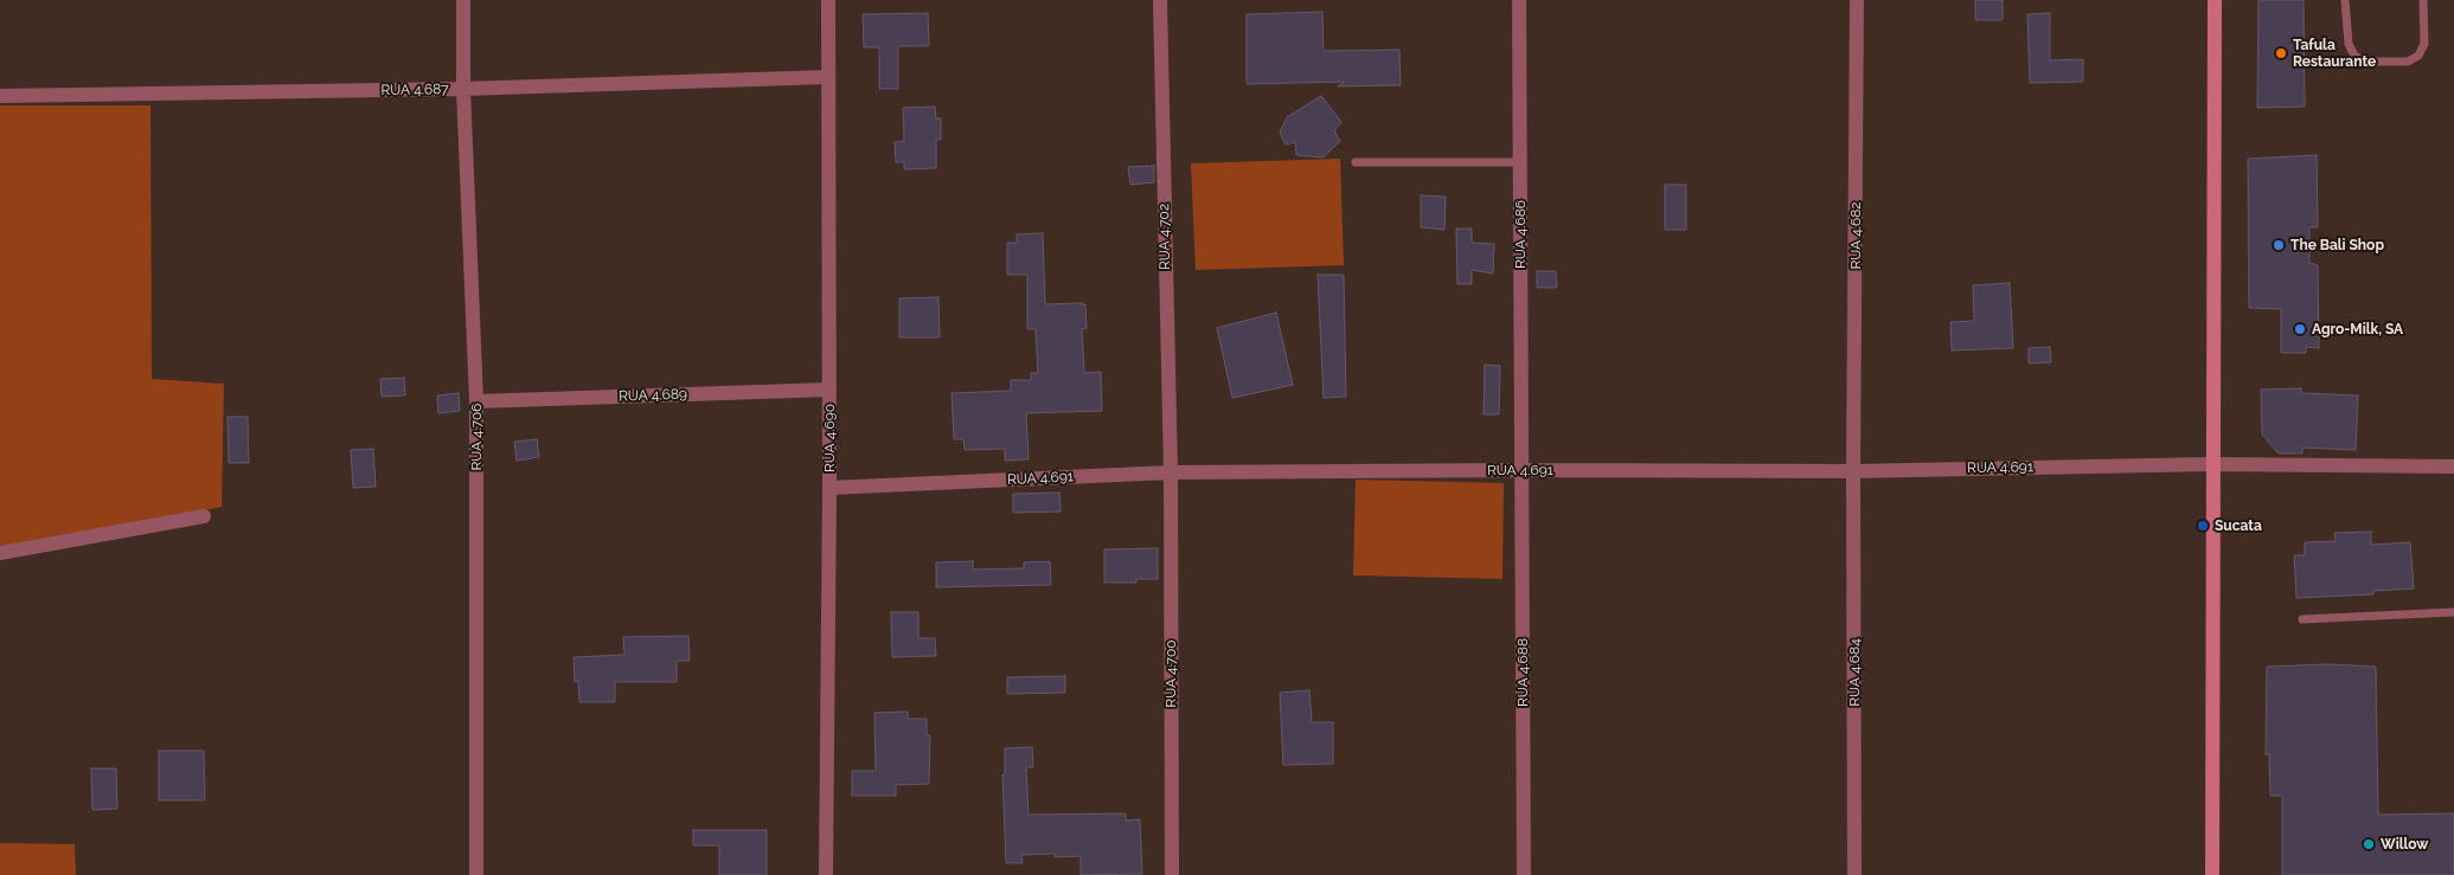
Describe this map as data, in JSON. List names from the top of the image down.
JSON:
{
  "streets": {
    "street": [
      "RUA 4.687",
      "RUA 4.686",
      "RUA 4.682",
      "RUA 4.702",
      "RUA 4.689",
      "RUA 4.706",
      "RUA 4.690",
      "RUA 4.691",
      "RUA 4.688",
      "RUA 4.684",
      "RUA 4.700"
    ]
  },
  "crossings": [
    ["RUA 4.687", "RUA 4.706"],
    ["RUA 4.687", "RUA 4.690"],
    ["RUA 4.686", "RUA 4.691"],
    ["RUA 4.686", "RUA 4.688"],
    ["RUA 4.682", "RUA 4.691"],
    ["RUA 4.682", "RUA 4.684"],
    ["RUA 4.702", "RUA 4.691"],
    ["RUA 4.702", "RUA 4.700"],
    ["RUA 4.689", "RUA 4.706"],
    ["RUA 4.689", "RUA 4.690"],
    ["RUA 4.690", "RUA 4.691"],
    ["RUA 4.691", "RUA 4.688"],
    ["RUA 4.691", "RUA 4.684"],
    ["RUA 4.691", "RUA 4.700"]
  ],
  "places": [
    "Tafula Restaurante",
    "The Bali Shop",
    "Agro-Milk, SA",
    "Sucata",
    "Willow"
  ]
}
